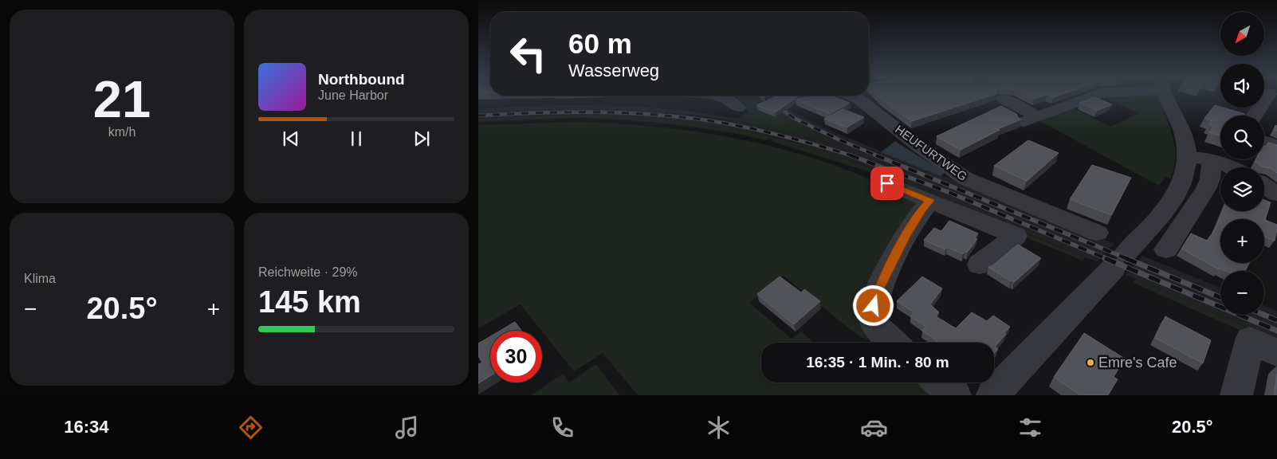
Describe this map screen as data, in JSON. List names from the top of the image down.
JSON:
{
  "streets": {
    "street": ["HEUFURTWEG"]
  },
  "places": ["Emre's Cafe"],
  "north": "bottom left",
  "page": {
    "tile": [
      ["21", "km/h"],
      "Klima",
      ["Reichweite · 29%", "145 km"]
    ],
    "map_buttons": ["+", "−"],
    "turn": ["60 m", "Wasserweg"],
    "song": ["Northbound", "June Harbor"],
    "heat": ["−", "20.5°", "+"],
    "limit": "30",
    "trip": "16:35 · 1 Min. · 80 m",
    "tabs": ["16:34", "20.5°"]
  }
}
